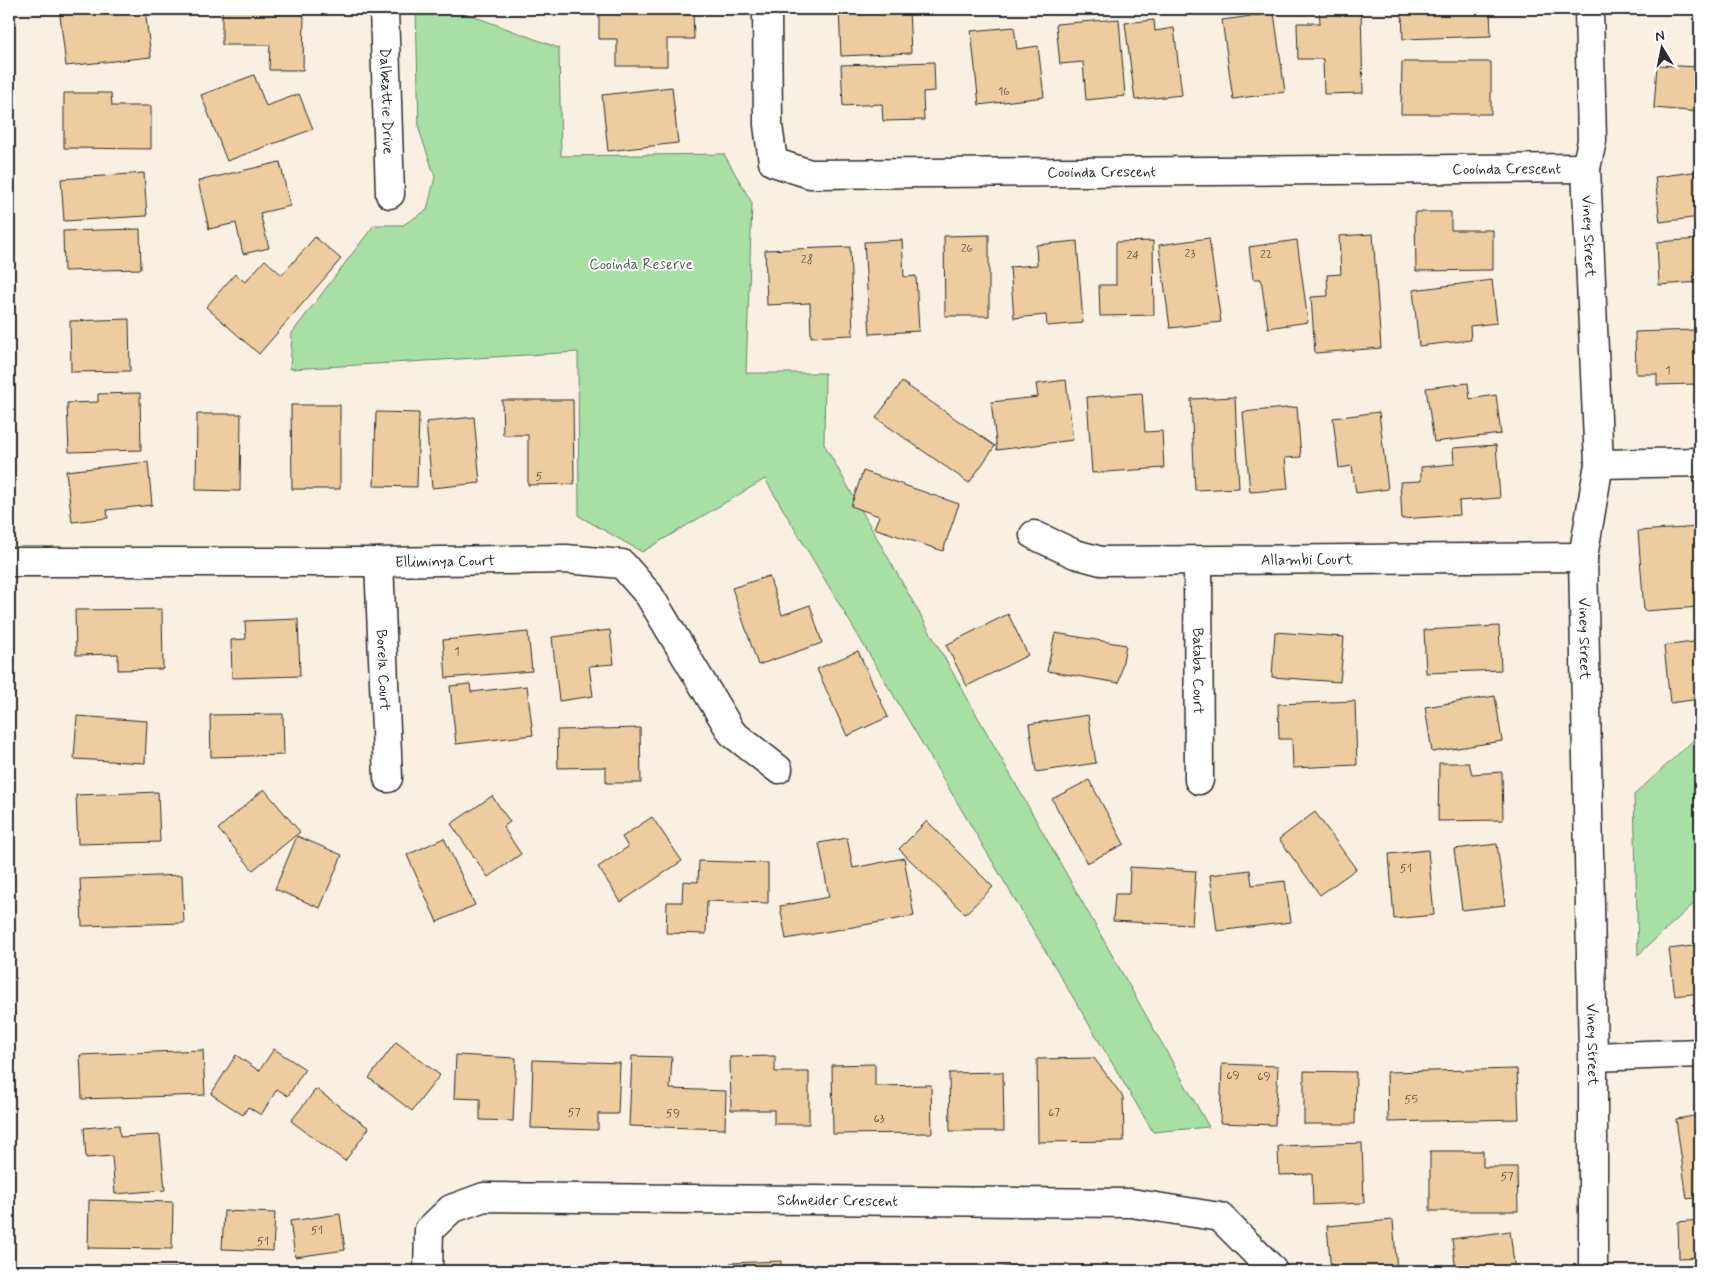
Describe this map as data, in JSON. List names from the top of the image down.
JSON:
{
  "streets": {
    "street": [
      "Dalbeattie Drive",
      "Cooinda Crescent",
      "Viney Street",
      "Allambi Court",
      "Elliminya Court",
      "Borela Court",
      "Bataba Court",
      "Schneider Crescent"
    ]
  },
  "crossings": [
    ["Cooinda Crescent", "Viney Street"],
    ["Viney Street", "Allambi Court"],
    ["Allambi Court", "Bataba Court"],
    ["Elliminya Court", "Borela Court"]
  ],
  "parks": ["Cooinda Reserve"],
  "house_numbers": [
    "16",
    "26",
    "23",
    "22",
    "24",
    "28",
    "1",
    "5",
    "1",
    "51",
    "69",
    "69",
    "55",
    "57",
    "67",
    "59",
    "63",
    "57",
    "51",
    "51"
  ],
  "north": "top"
}
